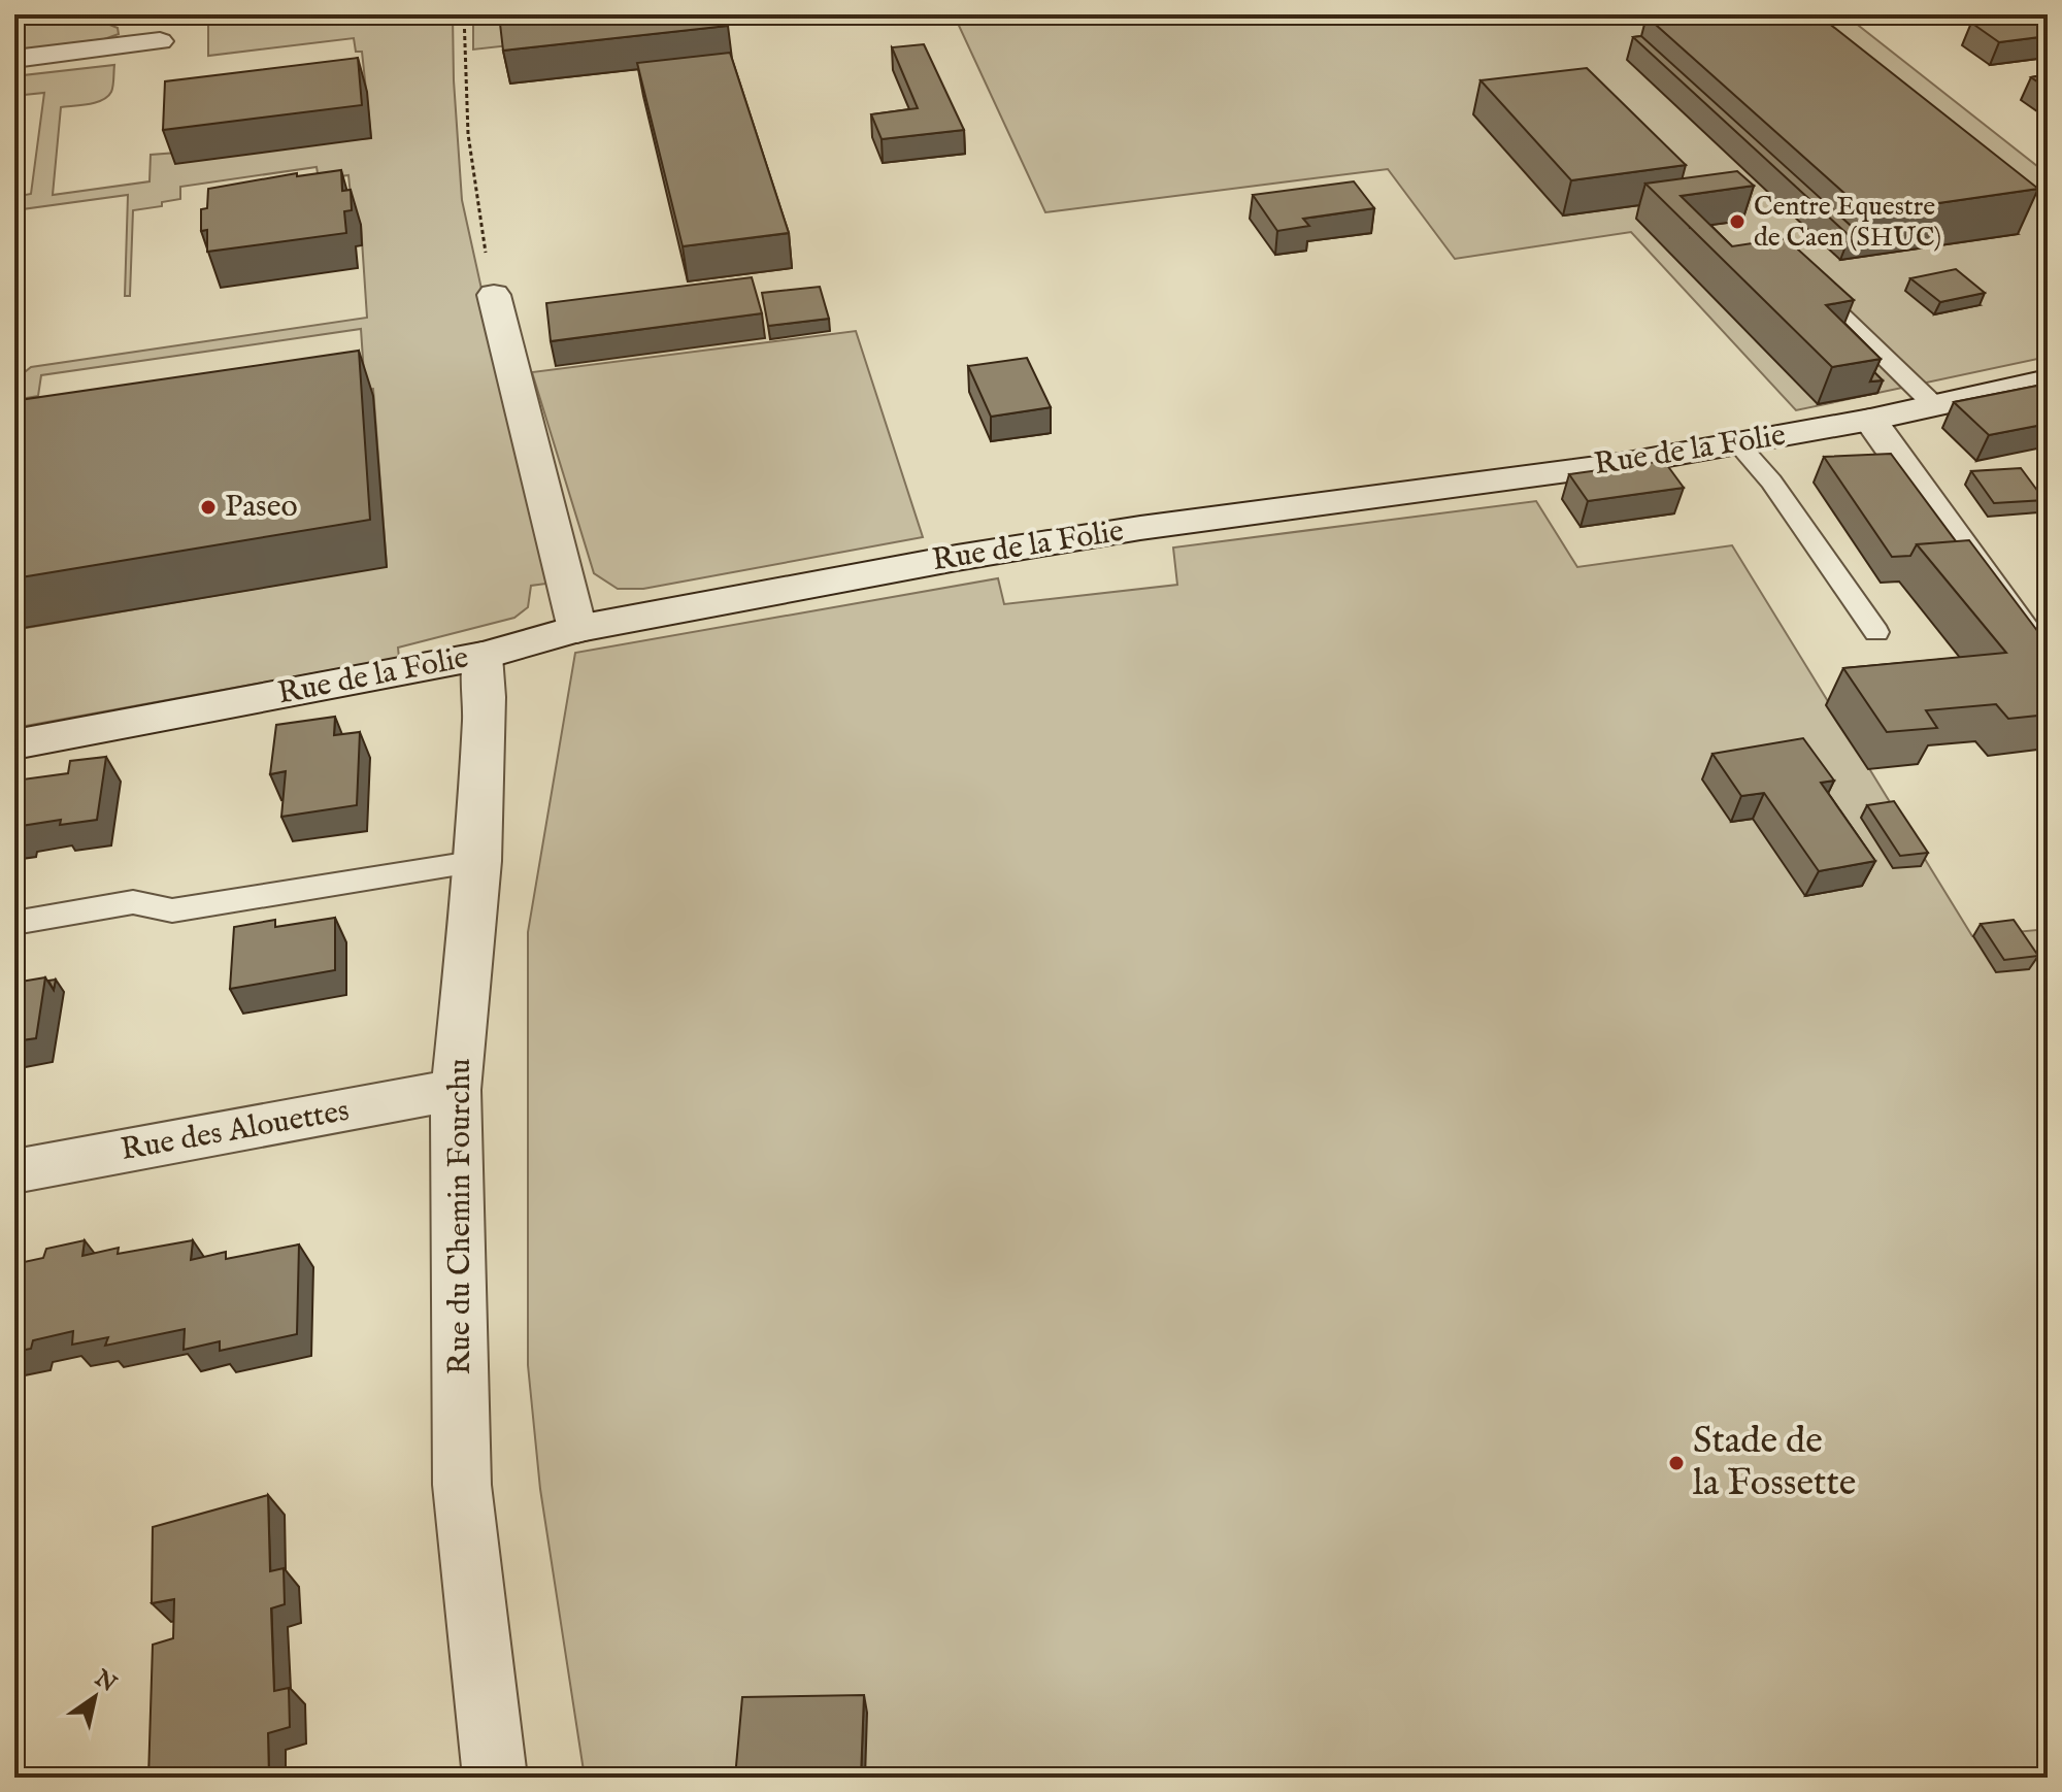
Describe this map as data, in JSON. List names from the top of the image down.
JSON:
{
  "streets": {
    "street": ["Rue de la Folie", "Rue des Alouettes", "Rue du Chemin Fourchu"]
  },
  "crossings": [
    ["Rue de la Folie", "Rue du Chemin Fourchu"],
    ["Rue des Alouettes", "Rue du Chemin Fourchu"]
  ],
  "places": ["Centre Equestre de Caen (SHUC)", "Paseo", "Stade de la Fossette"],
  "north": "top right"
}
